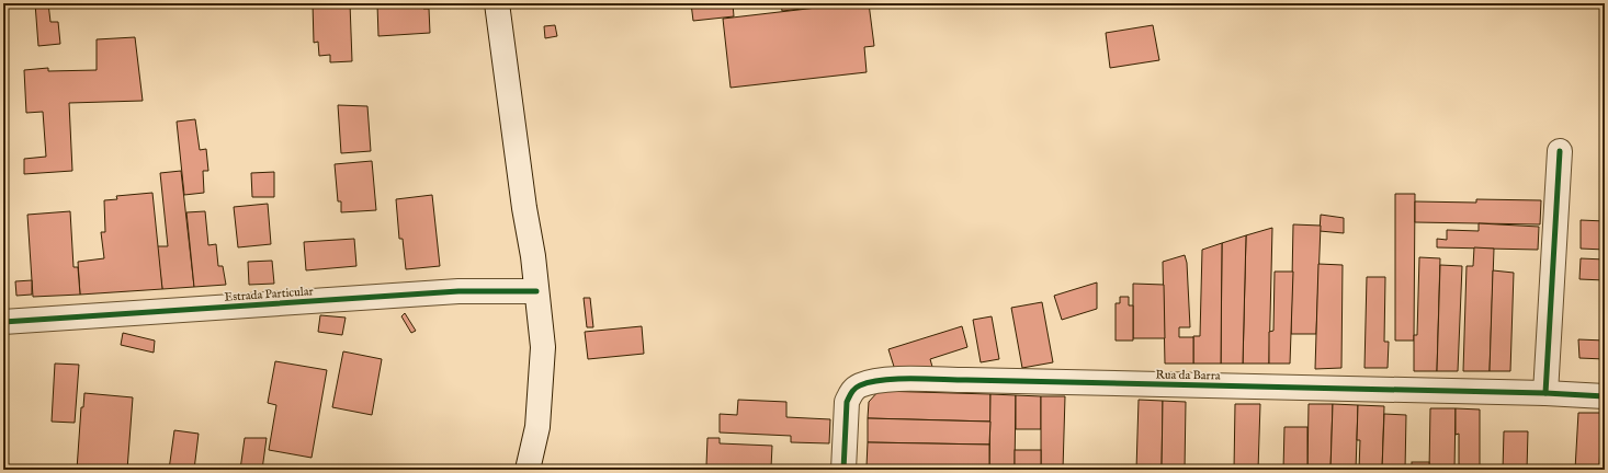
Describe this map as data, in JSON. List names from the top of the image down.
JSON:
{
  "streets": {
    "street": ["Estrada Particular", "Rua da Barra"]
  }
}
